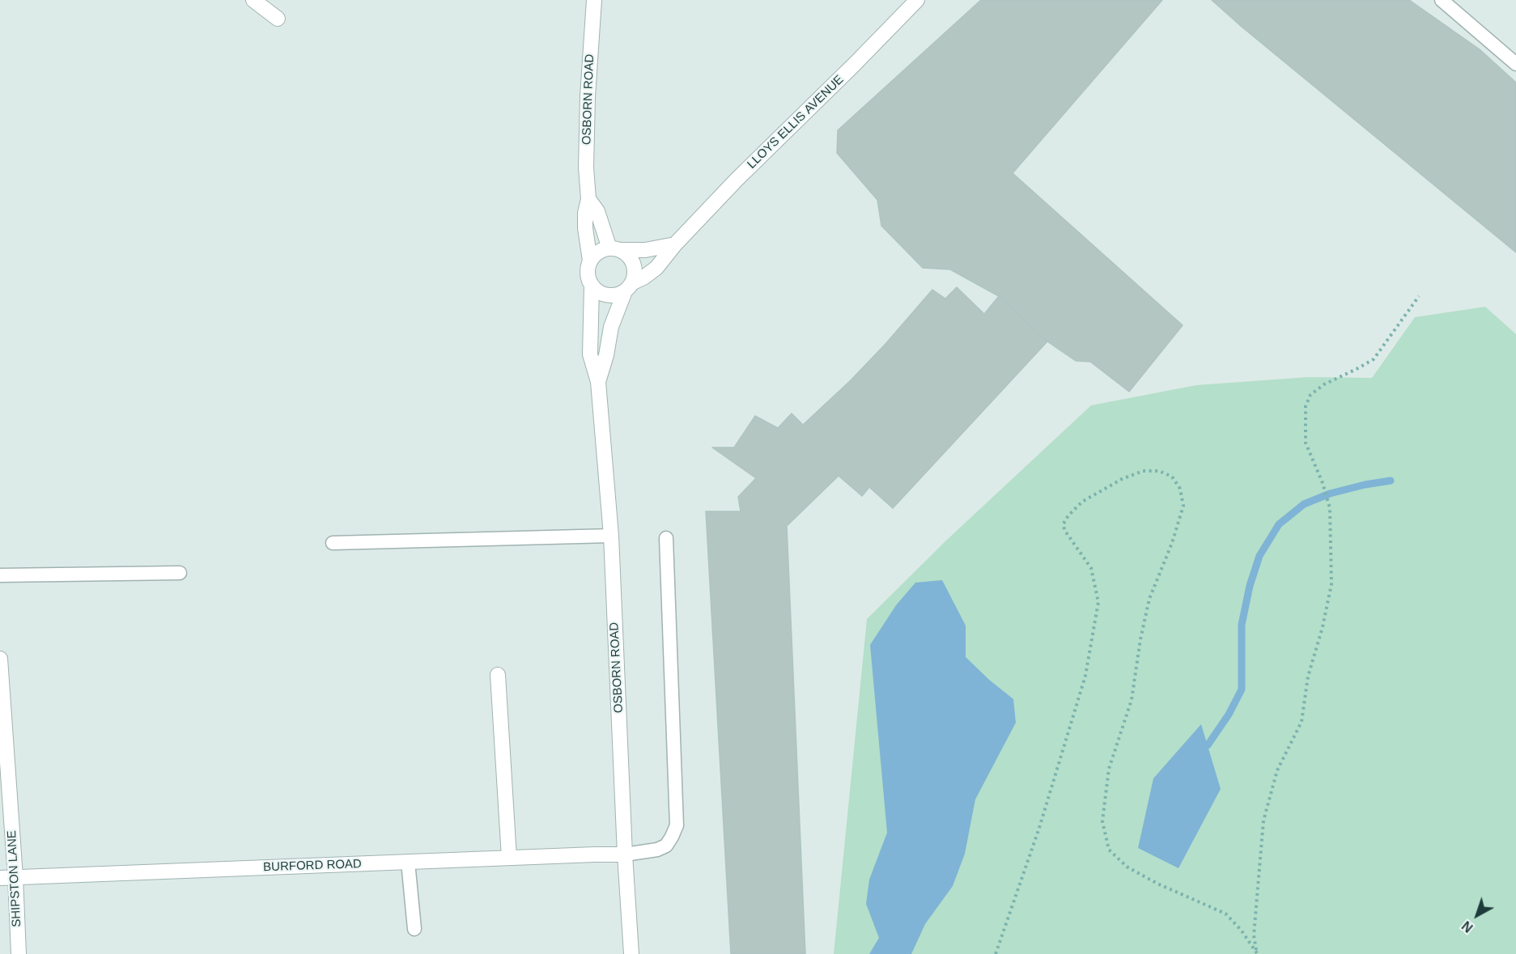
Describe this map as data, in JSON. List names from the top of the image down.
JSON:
{
  "streets": {
    "street": [
      "OSBORN ROAD",
      "LLOYS ELLIS AVENUE",
      "BURFORD ROAD",
      "SHIPSTON LANE"
    ]
  },
  "crossings": [
    ["OSBORN ROAD", "LLOYS ELLIS AVENUE"],
    ["OSBORN ROAD", "BURFORD ROAD"],
    ["BURFORD ROAD", "SHIPSTON LANE"]
  ],
  "north": "bottom left"
}
